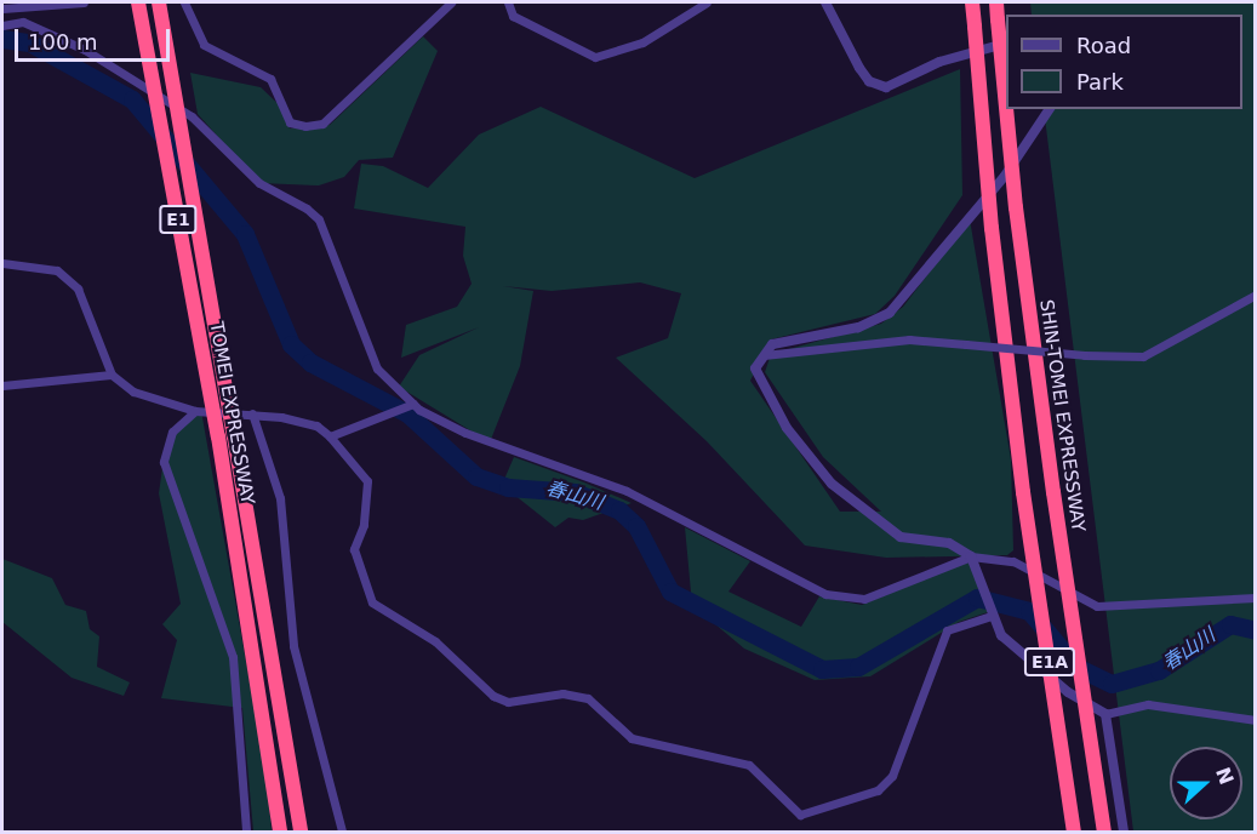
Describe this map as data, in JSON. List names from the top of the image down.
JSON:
{
  "streets": {
    "highway": [
      "E1",
      "TOMEI EXPRESSWAY",
      "SHIN-TOMEI EXPRESSWAY",
      "E1A"
    ]
  },
  "water": ["春山川"],
  "legend": ["Road", "Park"],
  "scale_bar": "100 m",
  "north": "right"
}
